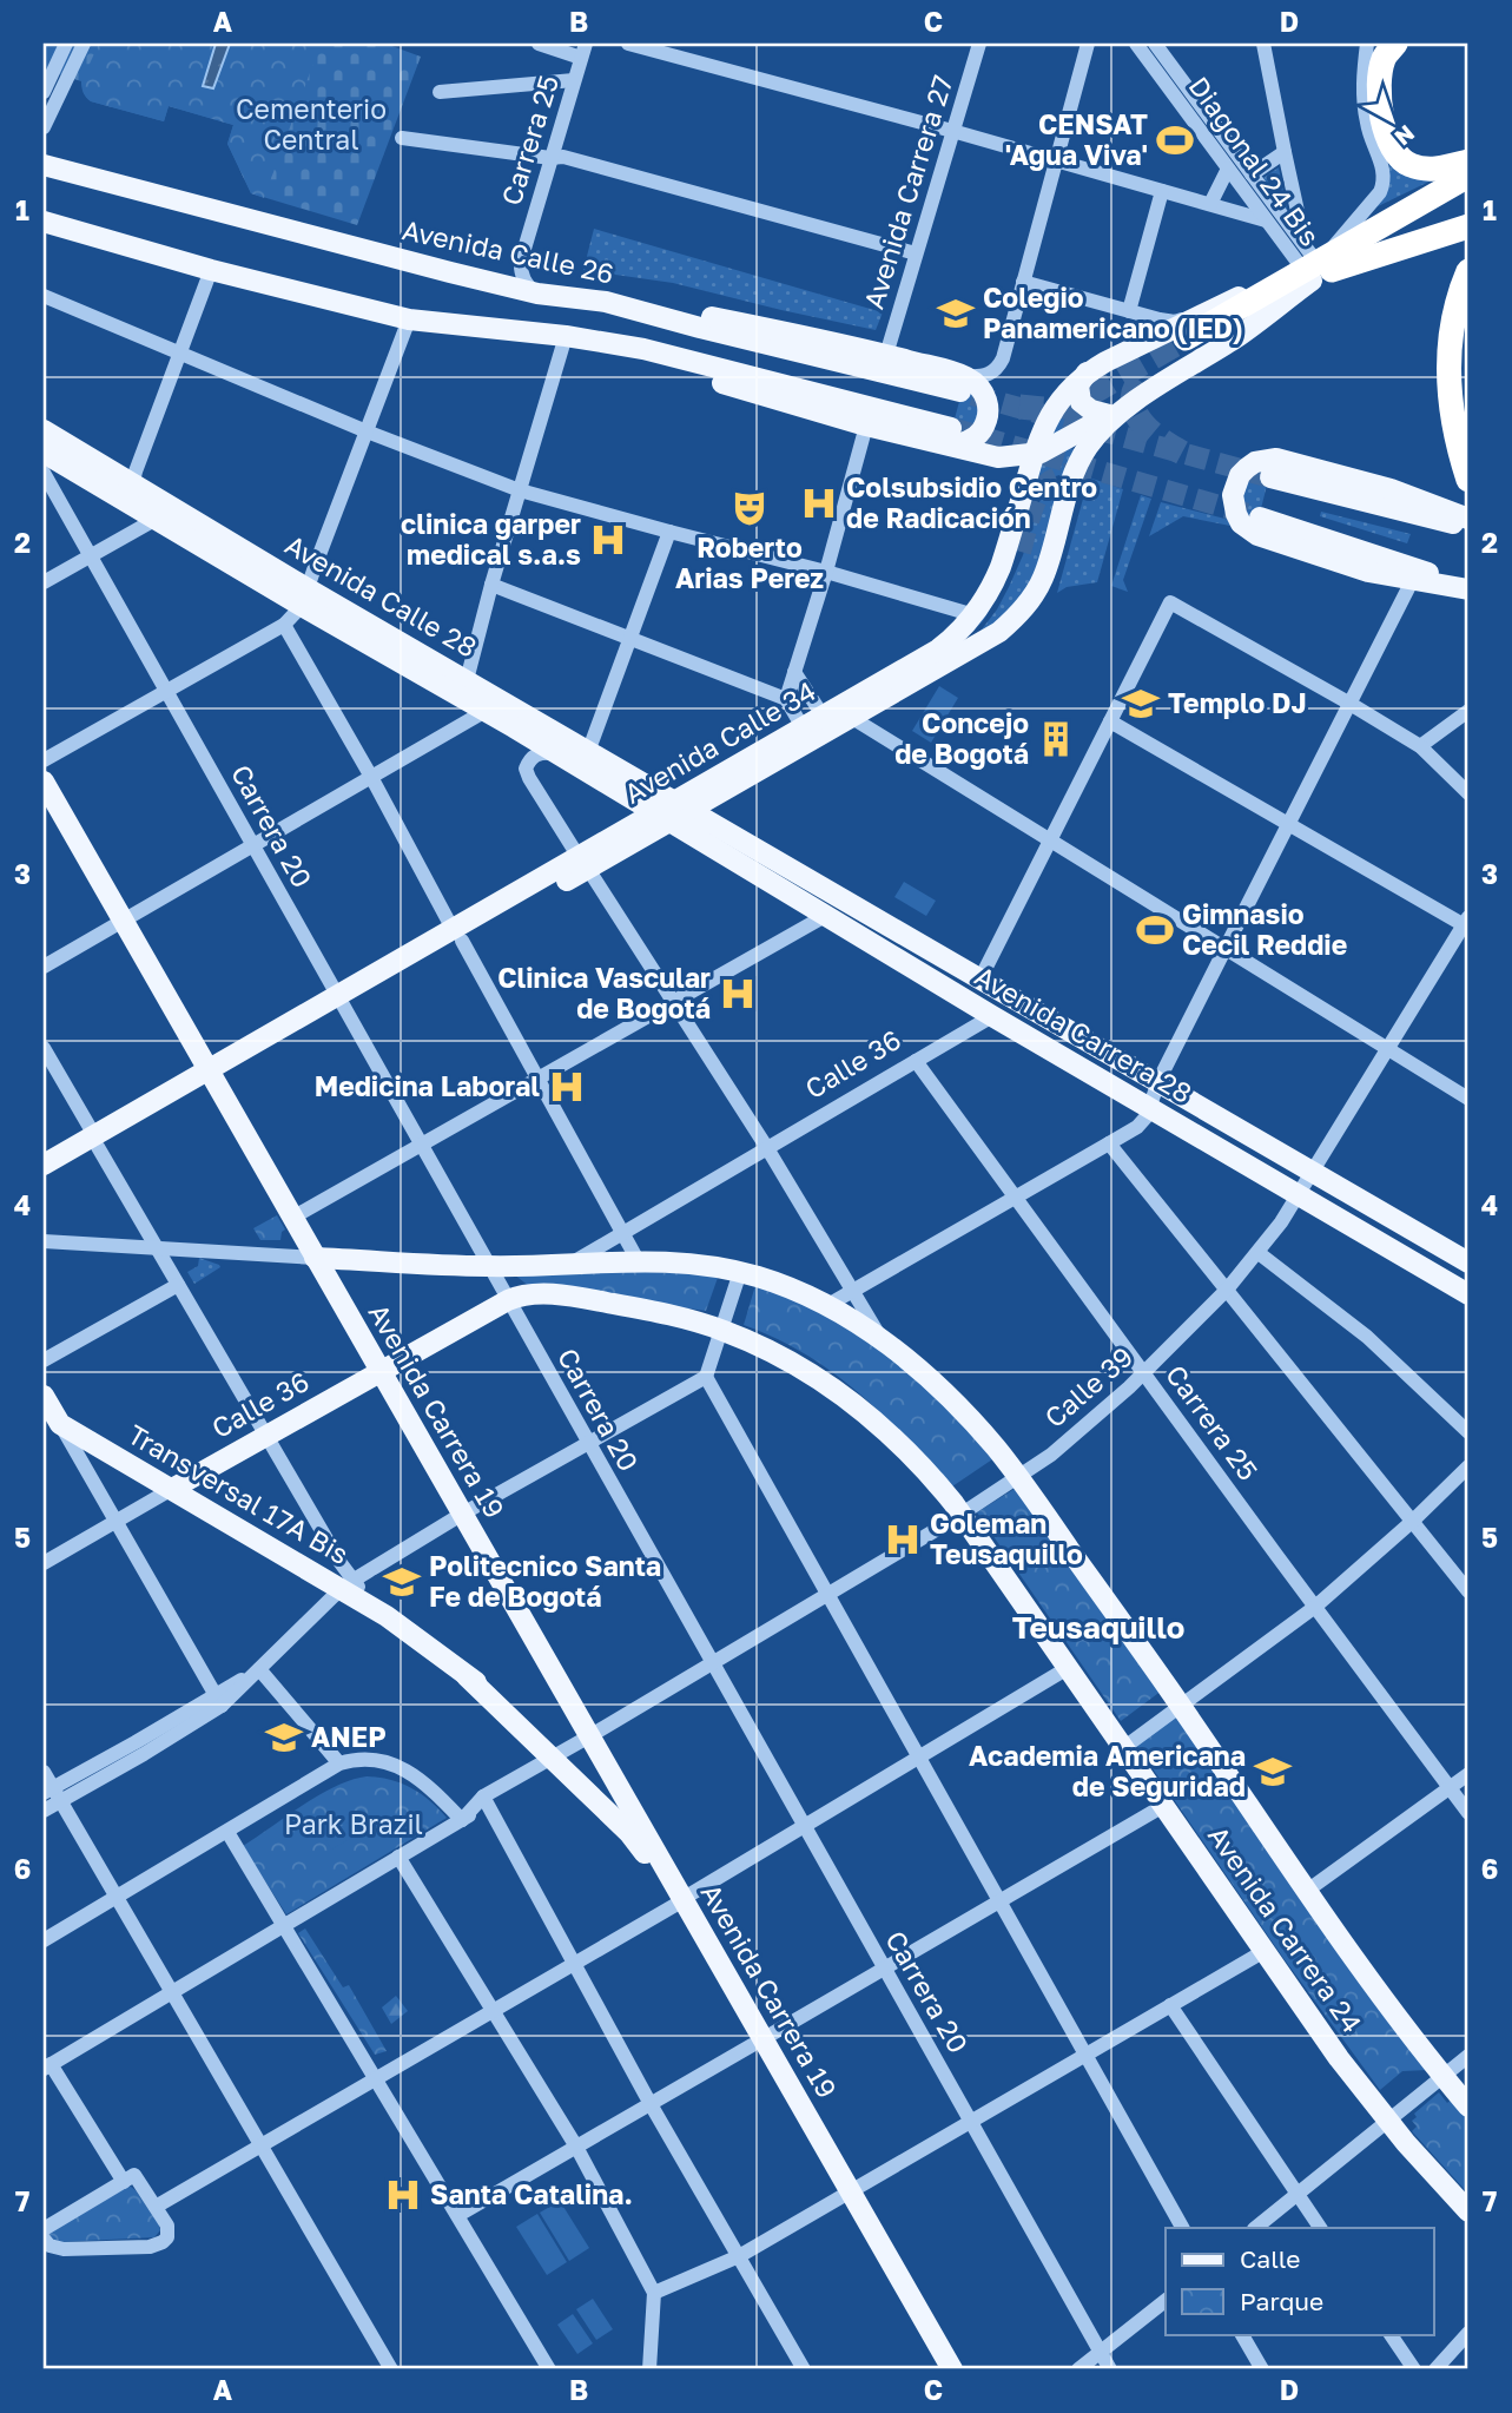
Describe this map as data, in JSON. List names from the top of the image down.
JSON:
{
  "streets": {
    "main road": [
      "Avenida Calle 26",
      "Avenida Calle 28",
      "Avenida Calle 34",
      "Avenida Carrera 28",
      "Calle 36",
      "Avenida Carrera 19",
      "Transversal 17A Bis",
      "Avenida Carrera 24"
    ],
    "street": [
      "Carrera 25",
      "Diagonal 24 Bis",
      "Avenida Carrera 27",
      "Carrera 20",
      "Calle 39"
    ]
  },
  "crossings": [
    ["Carrera 25", "Avenida Calle 26"],
    ["Carrera 25", "Calle 36"],
    ["Carrera 25", "Calle 39"],
    ["Diagonal 24 Bis", "Avenida Calle 34"],
    ["Avenida Calle 28", "Avenida Calle 34"],
    ["Avenida Calle 28", "Avenida Carrera 28"],
    ["Avenida Calle 34", "Carrera 20"],
    ["Avenida Calle 34", "Avenida Carrera 28"],
    ["Avenida Calle 34", "Avenida Carrera 19"],
    ["Carrera 20", "Calle 36"],
    ["Carrera 20", "Calle 39"],
    ["Carrera 20", "Avenida Carrera 24"],
    ["Avenida Carrera 28", "Calle 36"],
    ["Avenida Carrera 28", "Calle 39"],
    ["Calle 36", "Avenida Carrera 19"],
    ["Calle 36", "Transversal 17A Bis"],
    ["Calle 36", "Avenida Carrera 24"],
    ["Calle 39", "Avenida Carrera 19"],
    ["Calle 39", "Transversal 17A Bis"],
    ["Calle 39", "Avenida Carrera 24"],
    ["Avenida Carrera 19", "Transversal 17A Bis"],
    ["Avenida Carrera 19", "Avenida Carrera 24"]
  ],
  "districts": ["Teusaquillo"],
  "parks": ["Cementerio Central", "Park Brazil"],
  "places": {
    "sports": ["CENSAT 'Agua Viva'", "Gimnasio Cecil Reddie"],
    "school or university": [
      "Colegio Panamericano (IED)",
      "Templo DJ",
      "Politecnico Santa Fe de Bogotá",
      "ANEP",
      "Academia Americana de Seguridad"
    ],
    "hospital": [
      "Colsubsidio Centro de Radicación",
      "clinica garper medical s.a.s",
      "Clinica Vascular de Bogotá",
      "Medicina Laboral",
      "Goleman Teusaquillo",
      "Santa Catalina."
    ],
    "theatre": ["Roberto Arias Perez"],
    "building": ["Concejo de Bogotá"]
  },
  "legend": ["Calle", "Parque"],
  "north": "bottom right",
  "grid": {
    "columns": [
      "A",
      "B",
      "C",
      "D"
    ],
    "rows": [
      "1",
      "2",
      "3",
      "4",
      "5",
      "6",
      "7"
    ]
  }
}
